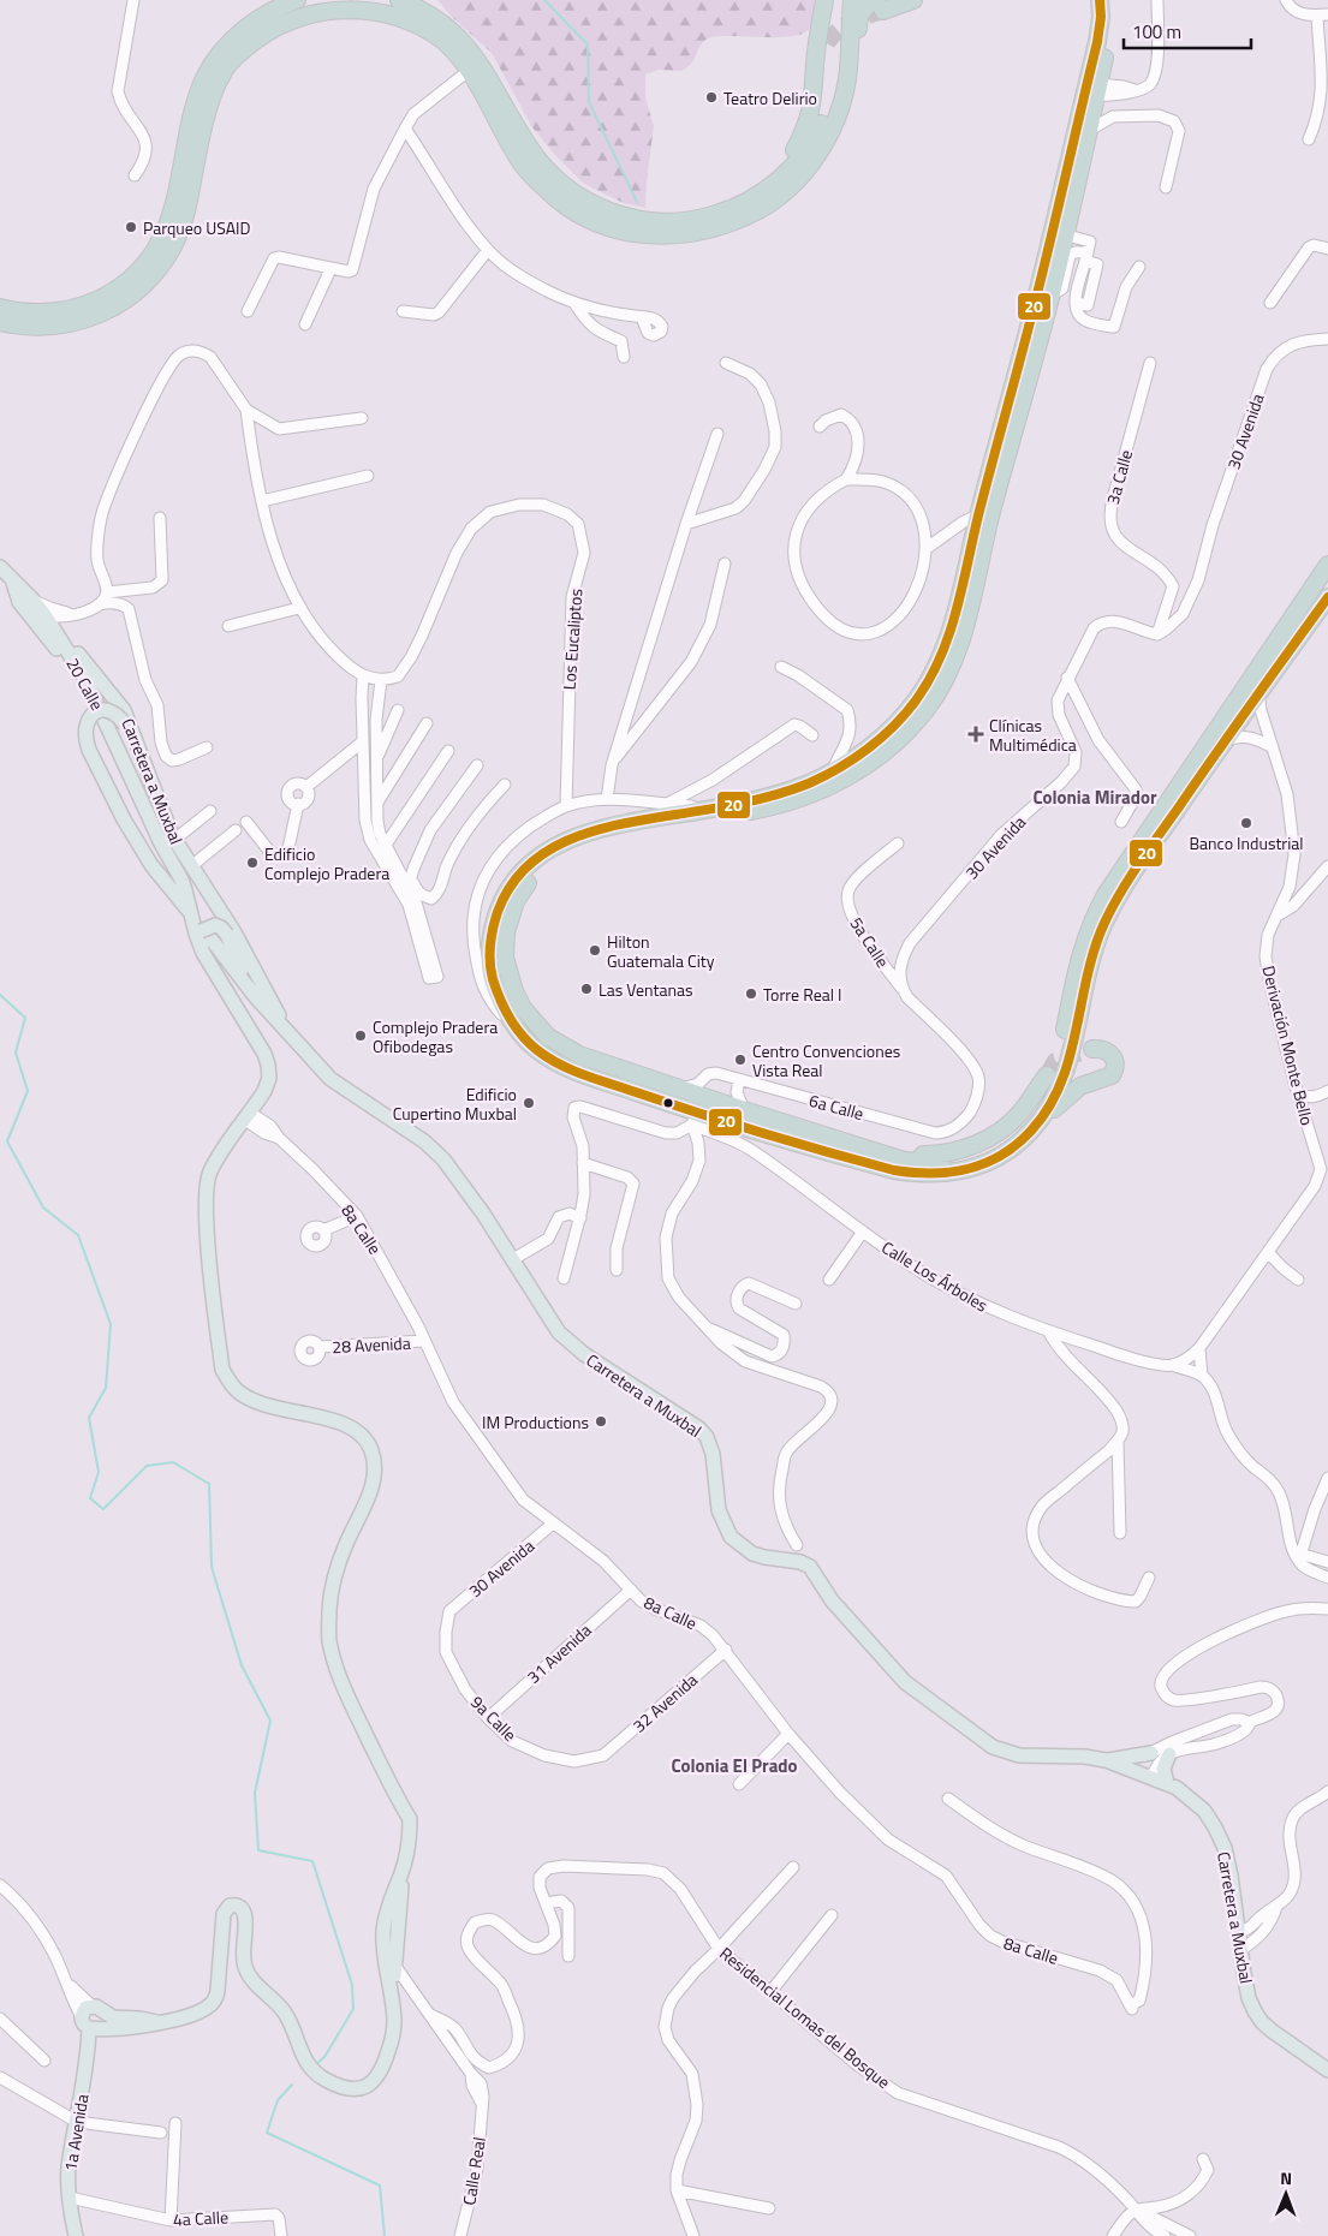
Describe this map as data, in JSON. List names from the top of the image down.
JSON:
{
  "streets": {
    "main road": ["20 Calle", "Carretera a Muxbal", "1a Avenida"],
    "street": [
      "30 Avenida",
      "3a Calle",
      "Los Eucaliptos",
      "5a Calle",
      "Derivación Monte Bello",
      "6a Calle",
      "8a Calle",
      "Calle Los Árboles",
      "28 Avenida",
      "31 Avenida",
      "32 Avenida",
      "9a Calle",
      "Residencial Lomas del Bosque",
      "Calle Real",
      "4a Calle"
    ]
  },
  "crossings": [
    ["30 Avenida", "3a Calle"],
    ["30 Avenida", "5a Calle"],
    ["30 Avenida", "6a Calle"],
    ["30 Avenida", "8a Calle"],
    ["30 Avenida", "9a Calle"],
    ["20 Calle", "Carretera a Muxbal"],
    ["5a Calle", "6a Calle"],
    ["8a Calle", "28 Avenida"],
    ["8a Calle", "31 Avenida"],
    ["8a Calle", "32 Avenida"],
    ["31 Avenida", "9a Calle"],
    ["32 Avenida", "9a Calle"],
    ["Residencial Lomas del Bosque", "Calle Real"],
    ["1a Avenida", "4a Calle"]
  ],
  "districts": ["Colonia Mirador", "Colonia El Prado"],
  "places": {
    "other": [
      "Teatro Delirio",
      "Parqueo USAID",
      "Banco Industrial",
      "Edificio Complejo Pradera",
      "Hilton Guatemala City",
      "Las Ventanas",
      "Torre Real I",
      "Complejo Pradera Ofibodegas",
      "Centro Convenciones Vista Real",
      "Edificio Cupertino Muxbal",
      "IM Productions"
    ],
    "health": ["Clínicas Multimédica"]
  },
  "lines": ["transit line 20"],
  "scale_bar": "100 m",
  "north": "top"
}
